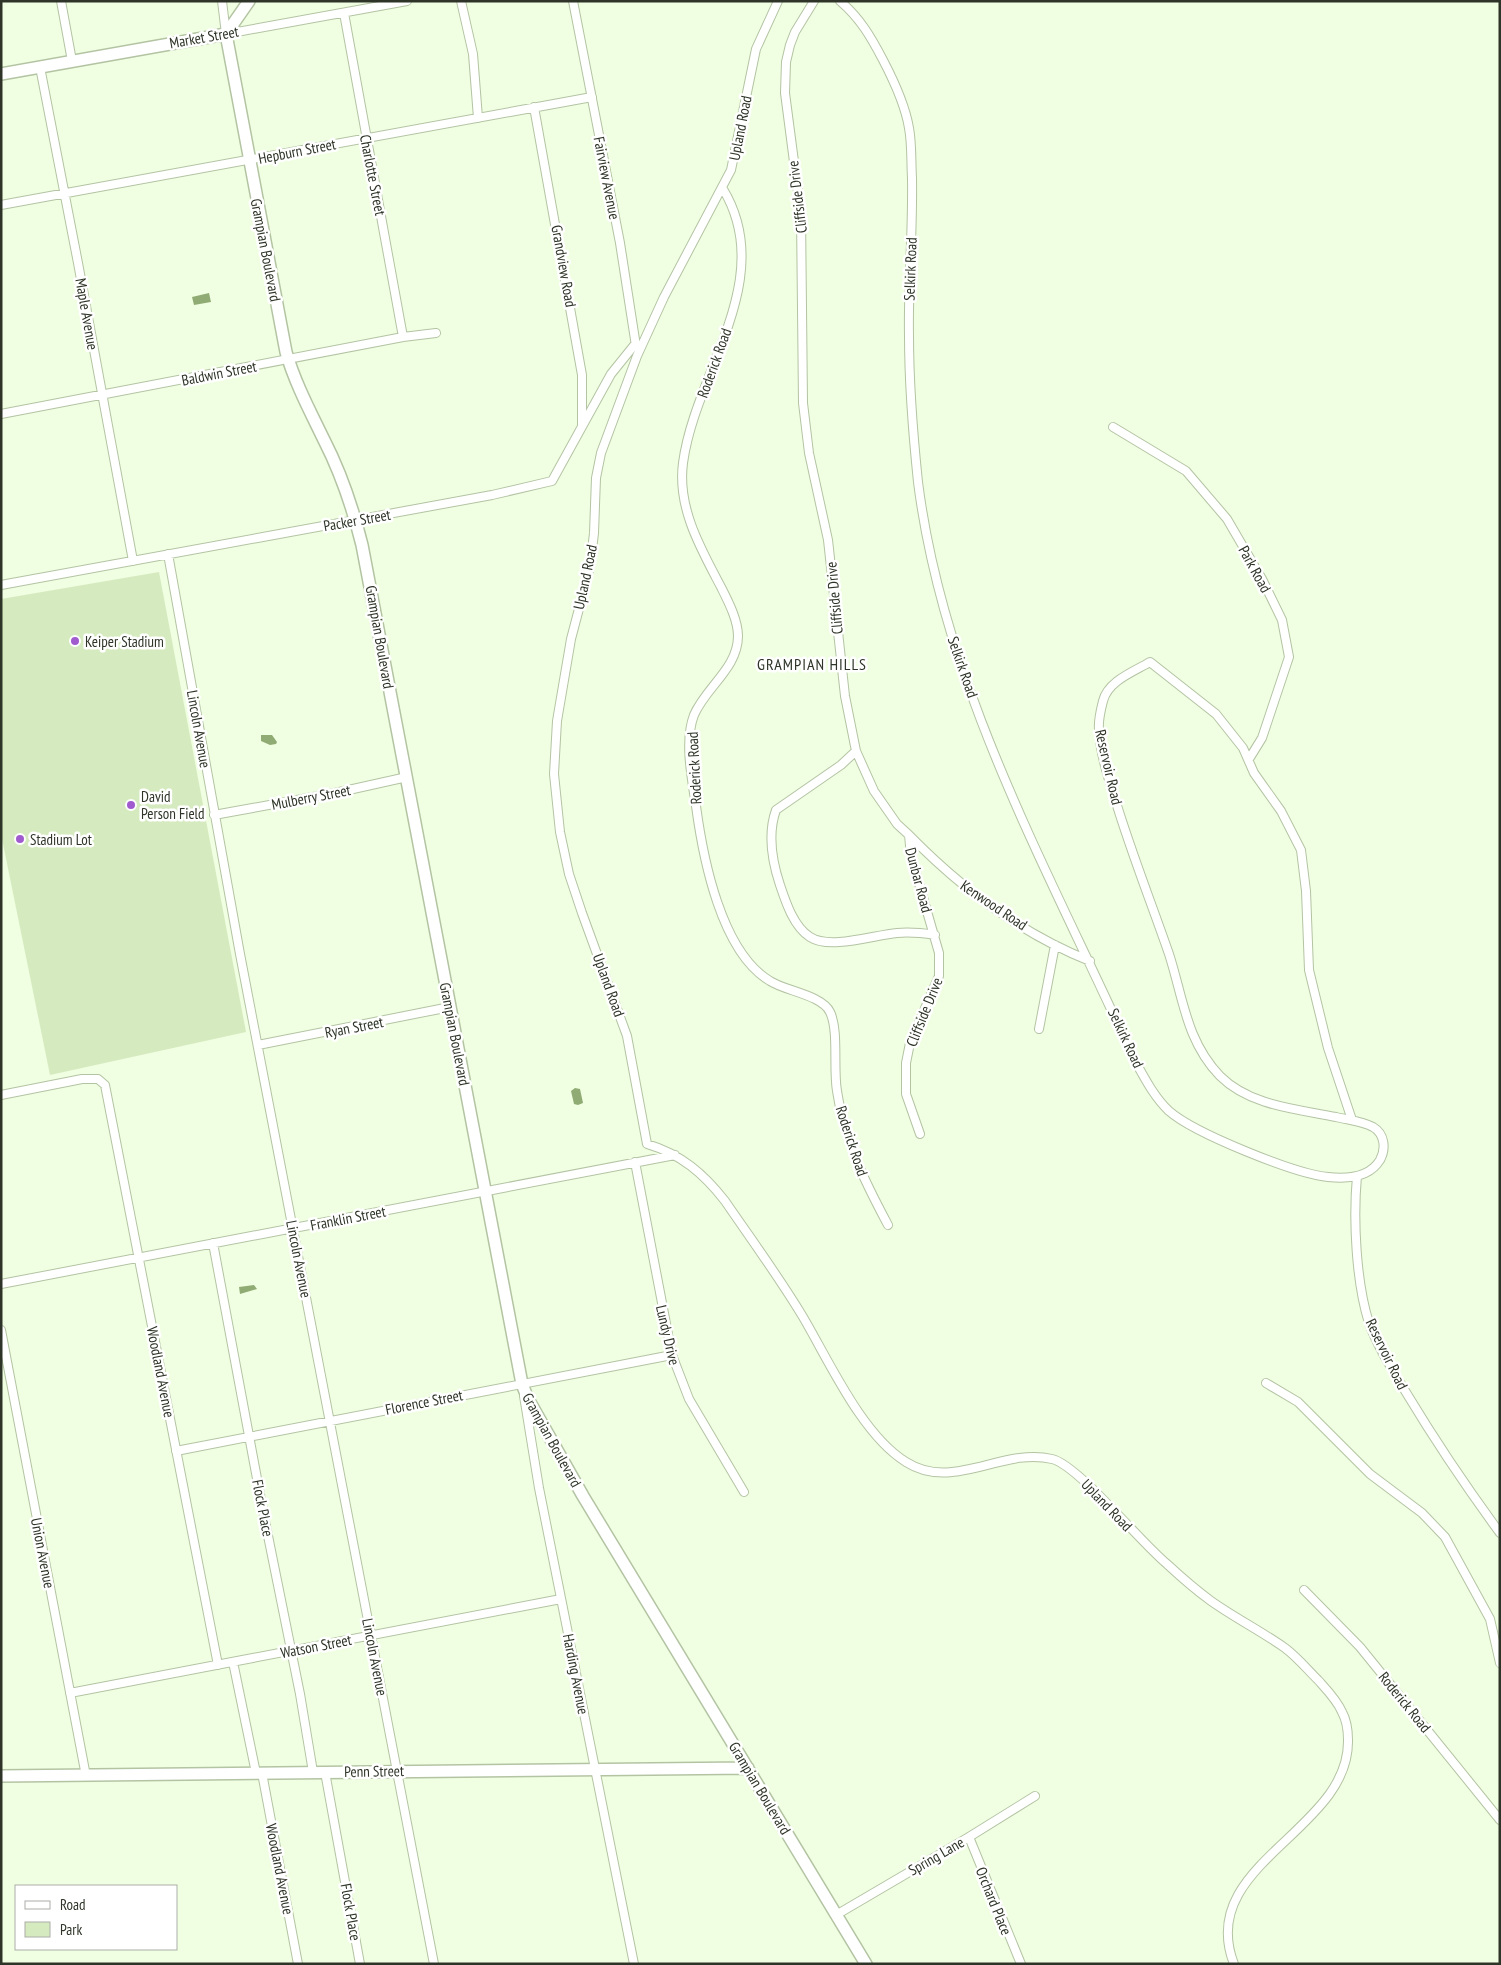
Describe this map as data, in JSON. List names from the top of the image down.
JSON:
{
  "streets": {
    "street": [
      "Market Street",
      "Upland Road",
      "Hepburn Street",
      "Charlotte Street",
      "Fairview Avenue",
      "Cliffside Drive",
      "Grampian Boulevard",
      "Grandview Road",
      "Selkirk Road",
      "Maple Avenue",
      "Roderick Road",
      "Baldwin Street",
      "Packer Street",
      "Park Road",
      "Lincoln Avenue",
      "Reservoir Road",
      "Mulberry Street",
      "Dunbar Road",
      "Kenwood Road",
      "Ryan Street",
      "Franklin Street",
      "Lundy Drive",
      "Woodland Avenue",
      "Florence Street",
      "Flock Place",
      "Union Avenue",
      "Watson Street",
      "Harding Avenue",
      "Penn Street",
      "Spring Lane",
      "Orchard Place"
    ]
  },
  "crossings": [
    ["Market Street", "Charlotte Street"],
    ["Market Street", "Grampian Boulevard"],
    ["Market Street", "Maple Avenue"],
    ["Upland Road", "Fairview Avenue"],
    ["Upland Road", "Roderick Road"],
    ["Hepburn Street", "Charlotte Street"],
    ["Hepburn Street", "Fairview Avenue"],
    ["Hepburn Street", "Grampian Boulevard"],
    ["Hepburn Street", "Grandview Road"],
    ["Hepburn Street", "Maple Avenue"],
    ["Charlotte Street", "Baldwin Street"],
    ["Fairview Avenue", "Packer Street"],
    ["Cliffside Drive", "Dunbar Road"],
    ["Grampian Boulevard", "Baldwin Street"],
    ["Grampian Boulevard", "Packer Street"],
    ["Grampian Boulevard", "Mulberry Street"],
    ["Grampian Boulevard", "Ryan Street"],
    ["Grampian Boulevard", "Franklin Street"],
    ["Grampian Boulevard", "Florence Street"],
    ["Grampian Boulevard", "Harding Avenue"],
    ["Grampian Boulevard", "Penn Street"],
    ["Grampian Boulevard", "Spring Lane"],
    ["Grandview Road", "Packer Street"],
    ["Selkirk Road", "Reservoir Road"],
    ["Selkirk Road", "Kenwood Road"],
    ["Maple Avenue", "Baldwin Street"],
    ["Maple Avenue", "Packer Street"],
    ["Packer Street", "Lincoln Avenue"],
    ["Park Road", "Reservoir Road"],
    ["Lincoln Avenue", "Mulberry Street"],
    ["Lincoln Avenue", "Ryan Street"],
    ["Lincoln Avenue", "Franklin Street"],
    ["Lincoln Avenue", "Florence Street"],
    ["Lincoln Avenue", "Watson Street"],
    ["Lincoln Avenue", "Penn Street"],
    ["Dunbar Road", "Kenwood Road"],
    ["Franklin Street", "Lundy Drive"],
    ["Franklin Street", "Woodland Avenue"],
    ["Franklin Street", "Flock Place"],
    ["Lundy Drive", "Florence Street"],
    ["Woodland Avenue", "Florence Street"],
    ["Woodland Avenue", "Watson Street"],
    ["Woodland Avenue", "Penn Street"],
    ["Florence Street", "Flock Place"],
    ["Florence Street", "Harding Avenue"],
    ["Flock Place", "Watson Street"],
    ["Flock Place", "Penn Street"],
    ["Union Avenue", "Watson Street"],
    ["Union Avenue", "Penn Street"],
    ["Watson Street", "Harding Avenue"],
    ["Harding Avenue", "Penn Street"],
    ["Spring Lane", "Orchard Place"]
  ],
  "districts": ["GRAMPIAN HILLS"],
  "places": ["Keiper Stadium", "David Person Field", "Stadium Lot"],
  "legend": ["Road", "Park"]
}
